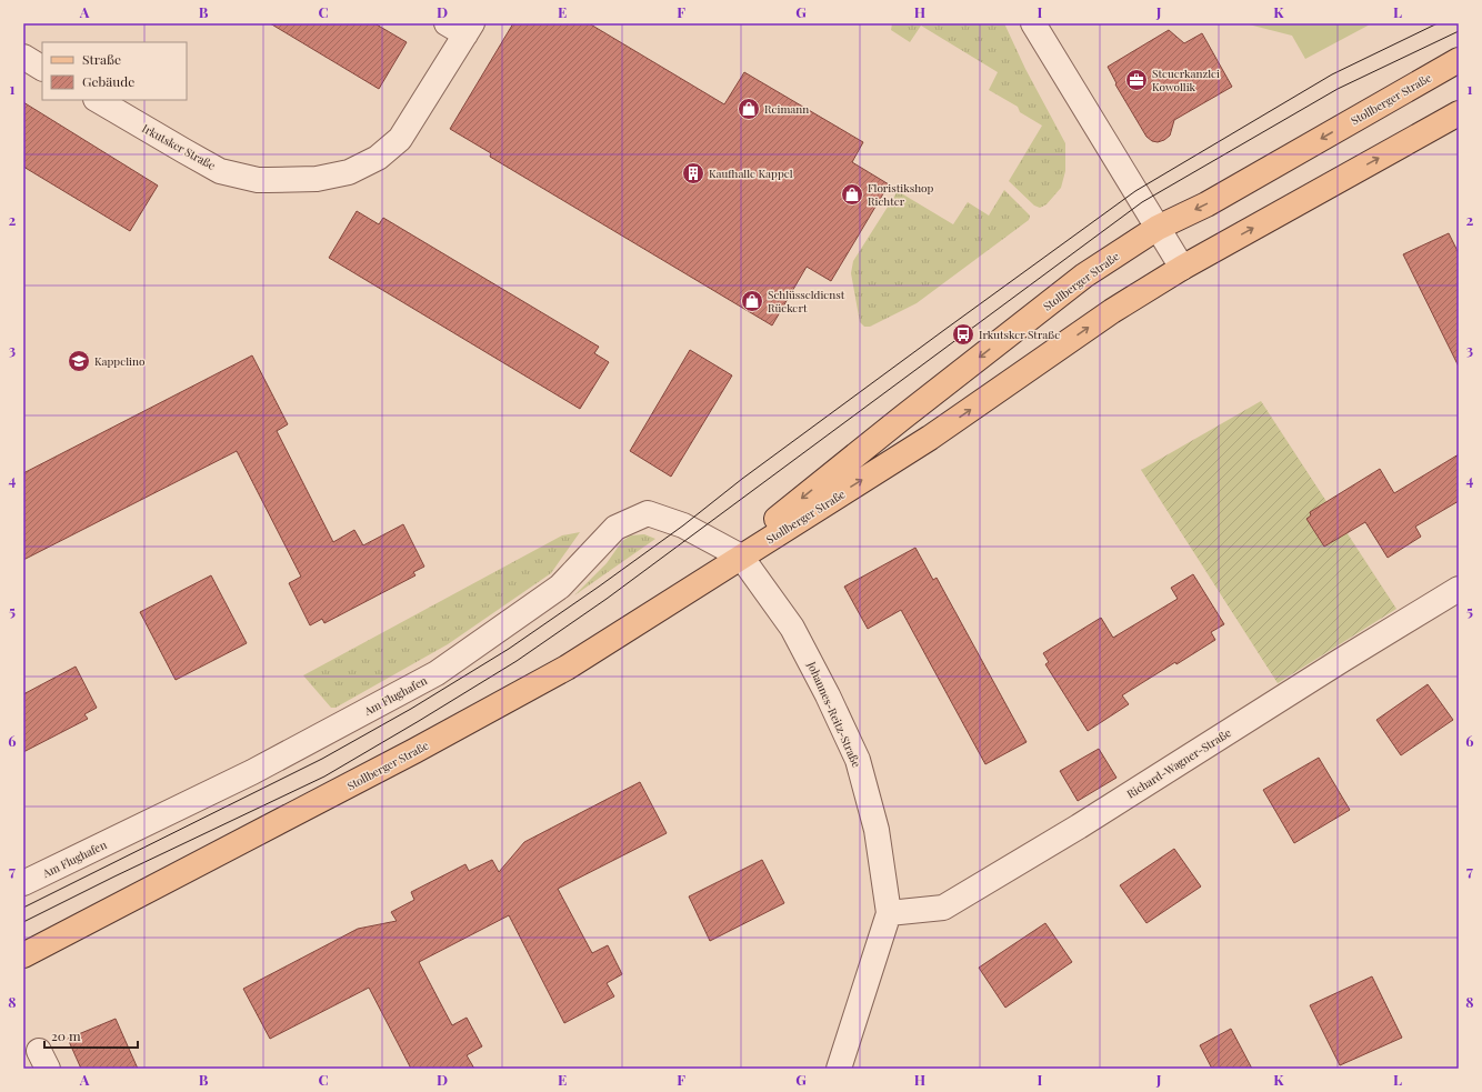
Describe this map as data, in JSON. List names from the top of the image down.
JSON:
{
  "streets": {
    "main road": ["Stollberger Straße"],
    "street": [
      "Irkutsker Straße",
      "Am Flughafen",
      "Johannes-Reitz-Straße",
      "Richard-Wagner-Straße"
    ]
  },
  "crossings": [
    ["Stollberger Straße", "Am Flughafen"],
    ["Stollberger Straße", "Johannes-Reitz-Straße"],
    ["Am Flughafen", "Johannes-Reitz-Straße"],
    ["Johannes-Reitz-Straße", "Richard-Wagner-Straße"]
  ],
  "places": {
    "office": ["Steuerkanzlei Kowollik"],
    "shop": ["Reimann", "Floristikshop Richter", "Schlüsseldienst Rückert"],
    "building": ["Kaufhalle Kappel"],
    "bus stop": ["Irkutsker Straße"],
    "school or university": ["Kappelino"]
  },
  "legend": ["Straße", "Gebäude"],
  "scale_bar": "20 m",
  "grid": {
    "columns": [
      "A",
      "B",
      "C",
      "D",
      "E",
      "F",
      "G",
      "H",
      "I",
      "J",
      "K",
      "L"
    ],
    "rows": [
      "1",
      "2",
      "3",
      "4",
      "5",
      "6",
      "7",
      "8"
    ]
  }
}
